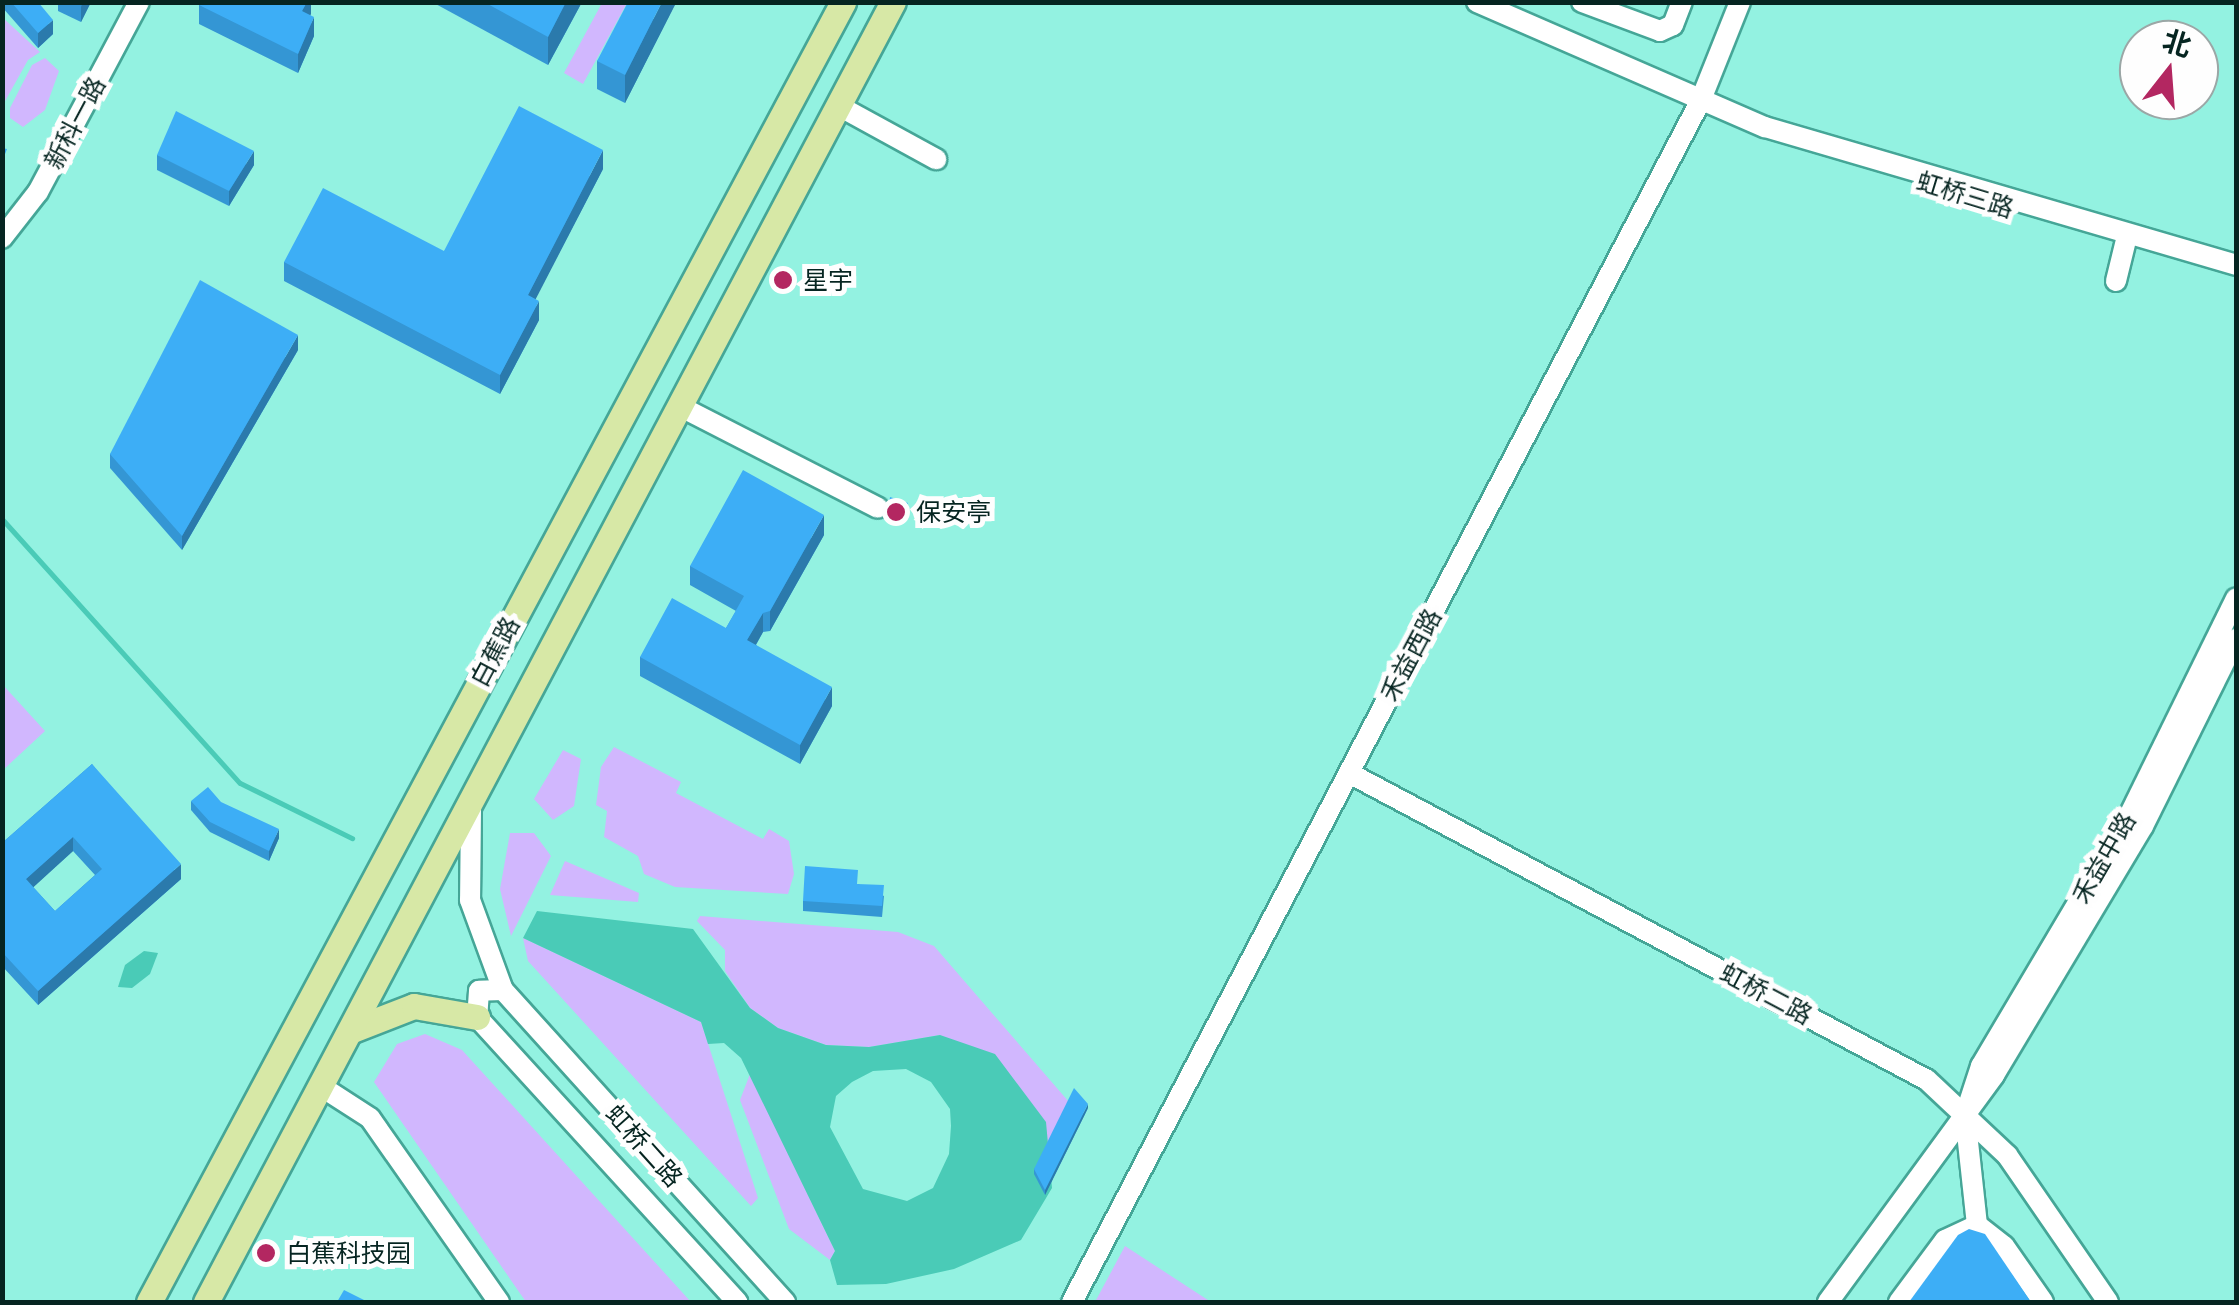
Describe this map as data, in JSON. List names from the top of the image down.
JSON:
{
  "streets": {
    "main road": ["白蕉路"],
    "street": [
      "新科一路",
      "虹桥三路",
      "禾益西路",
      "禾益中路",
      "虹桥二路"
    ]
  },
  "crossings": [
    ["虹桥三路", "禾益西路"],
    ["禾益西路", "虹桥二路"],
    ["禾益中路", "虹桥二路"]
  ],
  "places": ["星宇", "保安亭", "白蕉科技园"],
  "north": "top"
}
